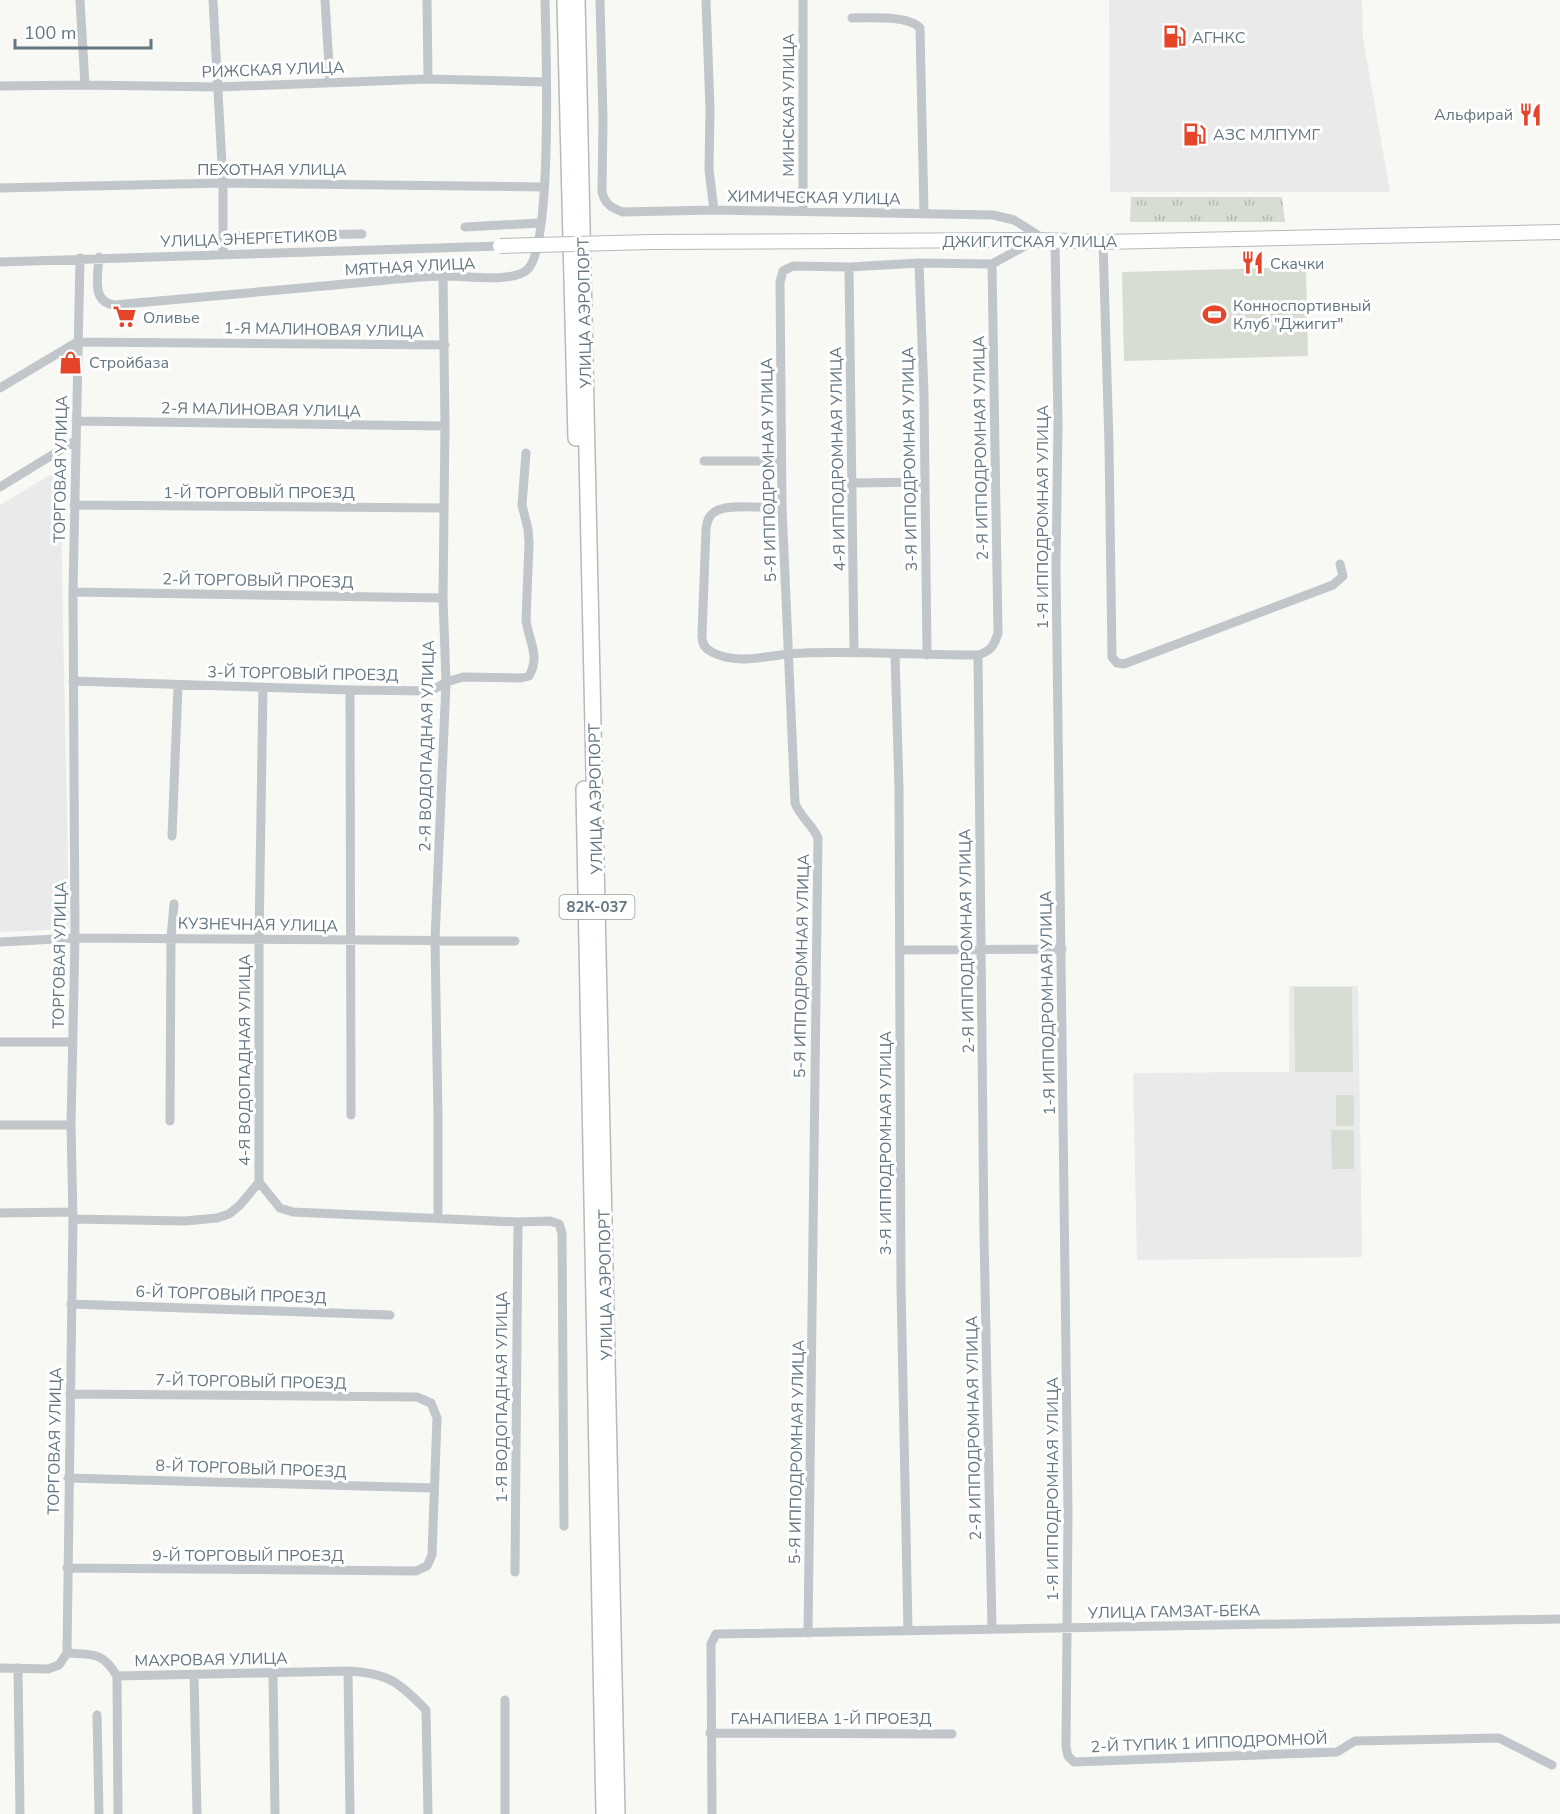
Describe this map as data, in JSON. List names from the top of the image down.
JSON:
{
  "streets": {
    "main road": ["УЛИЦА АЭРОПОРТ", "82К-037"],
    "street": [
      "РИЖСКАЯ УЛИЦА",
      "МИНСКАЯ УЛИЦА",
      "ПЕХОТНАЯ УЛИЦА",
      "ХИМИЧЕСКАЯ УЛИЦА",
      "УЛИЦА ЭНЕРГЕТИКОВ",
      "ДЖИГИТСКАЯ УЛИЦА",
      "МЯТНАЯ УЛИЦА",
      "1-Я МАЛИНОВАЯ УЛИЦА",
      "2-Я МАЛИНОВАЯ УЛИЦА",
      "2-Я ИППОДРОМНАЯ УЛИЦА",
      "4-Я ИППОДРОМНАЯ УЛИЦА",
      "3-Я ИППОДРОМНАЯ УЛИЦА",
      "ТОРГОВАЯ УЛИЦА",
      "5-Я ИППОДРОМНАЯ УЛИЦА",
      "1-Й ТОРГОВЫЙ ПРОЕЗД",
      "1-Я ИППОДРОМНАЯ УЛИЦА",
      "2-Й ТОРГОВЫЙ ПРОЕЗД",
      "3-Й ТОРГОВЫЙ ПРОЕЗД",
      "2-Я ВОДОПАДНАЯ УЛИЦА",
      "КУЗНЕЧНАЯ УЛИЦА",
      "4-Я ВОДОПАДНАЯ УЛИЦА",
      "6-Й ТОРГОВЫЙ ПРОЕЗД",
      "7-Й ТОРГОВЫЙ ПРОЕЗД",
      "1-Я ВОДОПАДНАЯ УЛИЦА",
      "8-Й ТОРГОВЫЙ ПРОЕЗД",
      "9-Й ТОРГОВЫЙ ПРОЕЗД",
      "УЛИЦА ГАМЗАТ-БЕКА",
      "МАХРОВАЯ УЛИЦА",
      "ГАНАПИЕВА 1-Й ПРОЕЗД",
      "2-Й ТУПИК 1 ИППОДРОМНОЙ"
    ]
  },
  "crossings": [
    ["РИЖСКАЯ УЛИЦА", "МЯТНАЯ УЛИЦА"],
    ["МИНСКАЯ УЛИЦА", "ХИМИЧЕСКАЯ УЛИЦА"],
    ["ПЕХОТНАЯ УЛИЦА", "МЯТНАЯ УЛИЦА"],
    ["ХИМИЧЕСКАЯ УЛИЦА", "ДЖИГИТСКАЯ УЛИЦА"],
    ["ХИМИЧЕСКАЯ УЛИЦА", "1-Я ИППОДРОМНАЯ УЛИЦА"],
    ["УЛИЦА ЭНЕРГЕТИКОВ", "ДЖИГИТСКАЯ УЛИЦА"],
    ["УЛИЦА ЭНЕРГЕТИКОВ", "МЯТНАЯ УЛИЦА"],
    ["УЛИЦА ЭНЕРГЕТИКОВ", "ТОРГОВАЯ УЛИЦА"],
    ["ДЖИГИТСКАЯ УЛИЦА", "1-Я ИППОДРОМНАЯ УЛИЦА"],
    ["МЯТНАЯ УЛИЦА", "2-Я ВОДОПАДНАЯ УЛИЦА"],
    ["1-Я МАЛИНОВАЯ УЛИЦА", "ТОРГОВАЯ УЛИЦА"],
    ["1-Я МАЛИНОВАЯ УЛИЦА", "2-Я ВОДОПАДНАЯ УЛИЦА"],
    ["2-Я МАЛИНОВАЯ УЛИЦА", "ТОРГОВАЯ УЛИЦА"],
    ["2-Я МАЛИНОВАЯ УЛИЦА", "2-Я ВОДОПАДНАЯ УЛИЦА"],
    ["2-Я ИППОДРОМНАЯ УЛИЦА", "УЛИЦА ГАМЗАТ-БЕКА"],
    ["4-Я ИППОДРОМНАЯ УЛИЦА", "5-Я ИППОДРОМНАЯ УЛИЦА"],
    ["3-Я ИППОДРОМНАЯ УЛИЦА", "УЛИЦА ГАМЗАТ-БЕКА"],
    ["ТОРГОВАЯ УЛИЦА", "1-Й ТОРГОВЫЙ ПРОЕЗД"],
    ["ТОРГОВАЯ УЛИЦА", "2-Й ТОРГОВЫЙ ПРОЕЗД"],
    ["ТОРГОВАЯ УЛИЦА", "3-Й ТОРГОВЫЙ ПРОЕЗД"],
    ["ТОРГОВАЯ УЛИЦА", "КУЗНЕЧНАЯ УЛИЦА"],
    ["ТОРГОВАЯ УЛИЦА", "6-Й ТОРГОВЫЙ ПРОЕЗД"],
    ["ТОРГОВАЯ УЛИЦА", "7-Й ТОРГОВЫЙ ПРОЕЗД"],
    ["ТОРГОВАЯ УЛИЦА", "8-Й ТОРГОВЫЙ ПРОЕЗД"],
    ["ТОРГОВАЯ УЛИЦА", "9-Й ТОРГОВЫЙ ПРОЕЗД"],
    ["ТОРГОВАЯ УЛИЦА", "МАХРОВАЯ УЛИЦА"],
    ["5-Я ИППОДРОМНАЯ УЛИЦА", "УЛИЦА ГАМЗАТ-БЕКА"],
    ["1-Й ТОРГОВЫЙ ПРОЕЗД", "2-Я ВОДОПАДНАЯ УЛИЦА"],
    ["1-Я ИППОДРОМНАЯ УЛИЦА", "УЛИЦА ГАМЗАТ-БЕКА"],
    ["1-Я ИППОДРОМНАЯ УЛИЦА", "2-Й ТУПИК 1 ИППОДРОМНОЙ"],
    ["2-Й ТОРГОВЫЙ ПРОЕЗД", "2-Я ВОДОПАДНАЯ УЛИЦА"],
    ["3-Й ТОРГОВЫЙ ПРОЕЗД", "2-Я ВОДОПАДНАЯ УЛИЦА"],
    ["3-Й ТОРГОВЫЙ ПРОЕЗД", "4-Я ВОДОПАДНАЯ УЛИЦА"],
    ["2-Я ВОДОПАДНАЯ УЛИЦА", "КУЗНЕЧНАЯ УЛИЦА"],
    ["КУЗНЕЧНАЯ УЛИЦА", "4-Я ВОДОПАДНАЯ УЛИЦА"],
    ["7-Й ТОРГОВЫЙ ПРОЕЗД", "8-Й ТОРГОВЫЙ ПРОЕЗД"],
    ["7-Й ТОРГОВЫЙ ПРОЕЗД", "9-Й ТОРГОВЫЙ ПРОЕЗД"],
    ["8-Й ТОРГОВЫЙ ПРОЕЗД", "9-Й ТОРГОВЫЙ ПРОЕЗД"],
    ["УЛИЦА ГАМЗАТ-БЕКА", "ГАНАПИЕВА 1-Й ПРОЕЗД"]
  ],
  "places": {
    "fuel station": ["АГНКС", "АЗС МЛПУМГ"],
    "restaurant": ["Альфирай", "Скачки"],
    "sports": ["Конноспортивный Клуб \"Джигит\""],
    "supermarket": ["Оливье"],
    "shop": ["Стройбаза"]
  },
  "scale_bar": "100 m"
}
